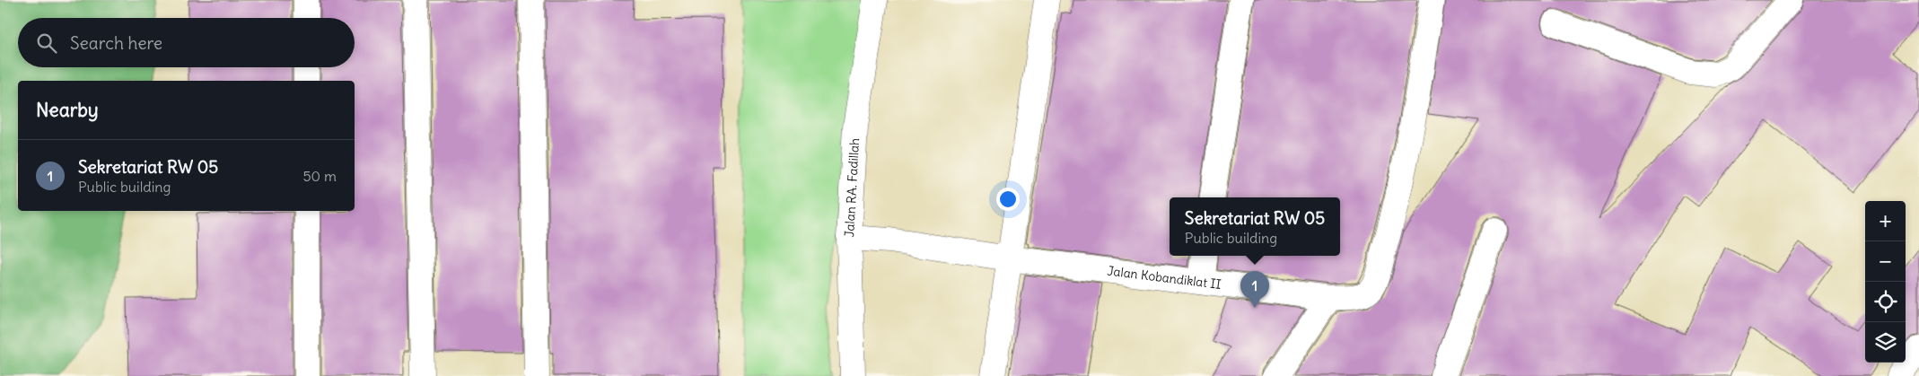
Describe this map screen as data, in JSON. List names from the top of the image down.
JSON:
{
  "streets": {
    "street": ["Jalan RA. Fadillah", "Jalan Kobandiklat II"]
  },
  "crossings": [
    ["Jalan RA. Fadillah", "Jalan Kobandiklat II"]
  ],
  "page": {
    "search": "Search here",
    "heading": "Nearby",
    "list": [
      {
        "mark": "1",
        "name": "Sekretariat RW 05",
        "note": "Public building",
        "value": "50 m"
      }
    ],
    "popup": ["Sekretariat RW 05", "Public building"],
    "map_buttons": ["+", "−"],
    "pins": "1"
  }
}
